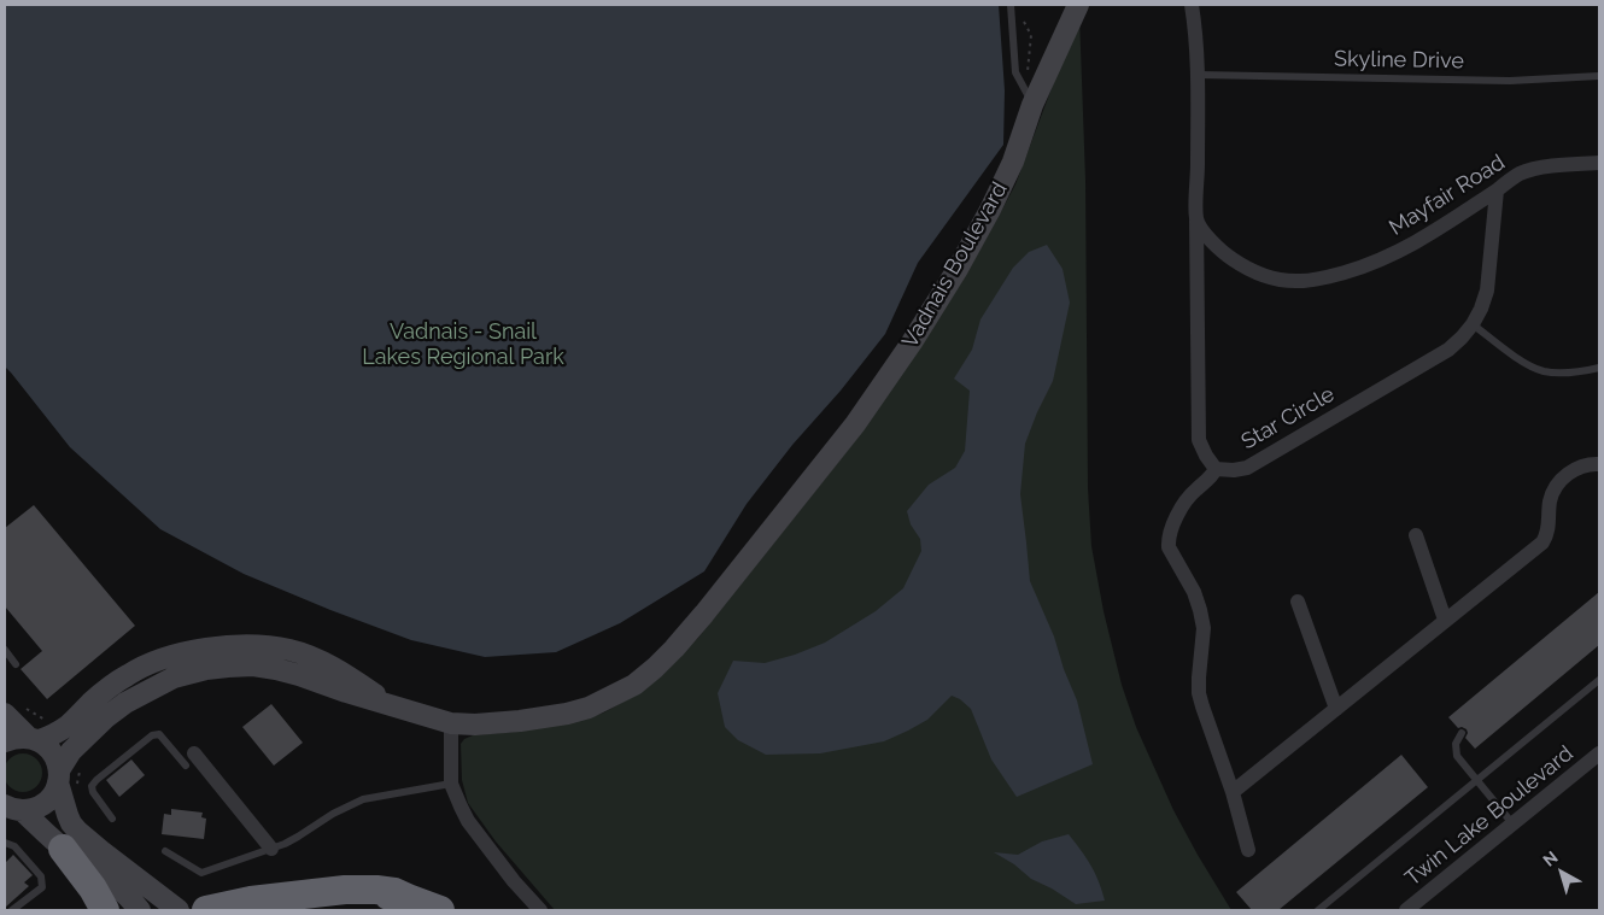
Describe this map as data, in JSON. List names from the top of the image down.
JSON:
{
  "streets": {
    "street": [
      "Mayfair Road",
      "Vadnais Boulevard",
      "Star Circle",
      "Twin Lake Boulevard"
    ],
    "lane": ["Skyline Drive"]
  },
  "crossings": [
    ["Mayfair Road", "Star Circle"]
  ],
  "parks": ["Vadnais - Snail Lakes Regional Park"],
  "north": "top left"
}
